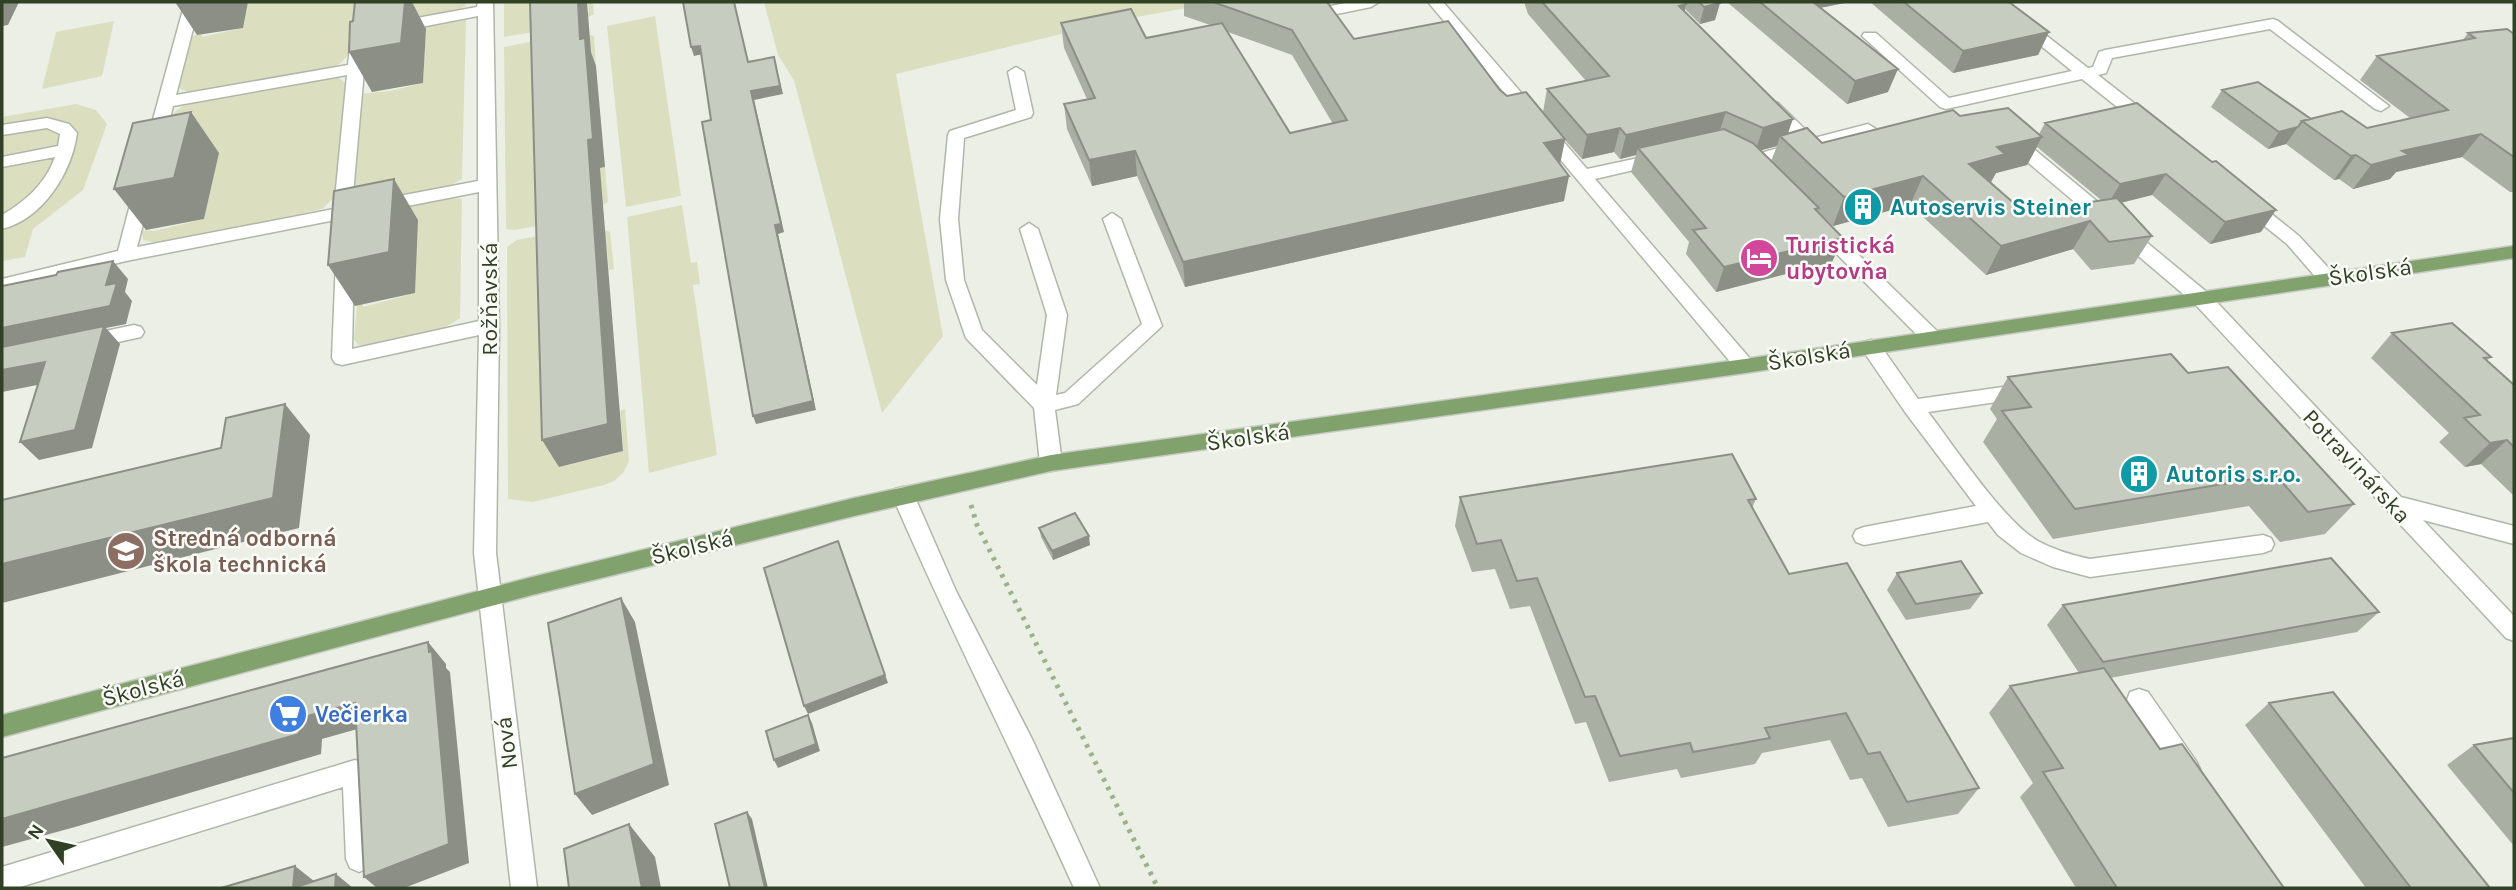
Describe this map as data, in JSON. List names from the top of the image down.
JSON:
{
  "streets": {
    "main road": ["Školská"],
    "street": ["Rožňavská", "Potravinárska", "Nová"]
  },
  "crossings": [
    ["Školská", "Rožňavská"],
    ["Školská", "Potravinárska"],
    ["Školská", "Nová"],
    ["Rožňavská", "Nová"]
  ],
  "places": {
    "building": ["Autoservis Steiner", "Autoris s.r.o."],
    "hotel": ["Turistická ubytovňa"],
    "school or university": ["Stredná odborná škola technická"],
    "supermarket": ["Večierka"]
  },
  "north": "top left"
}
